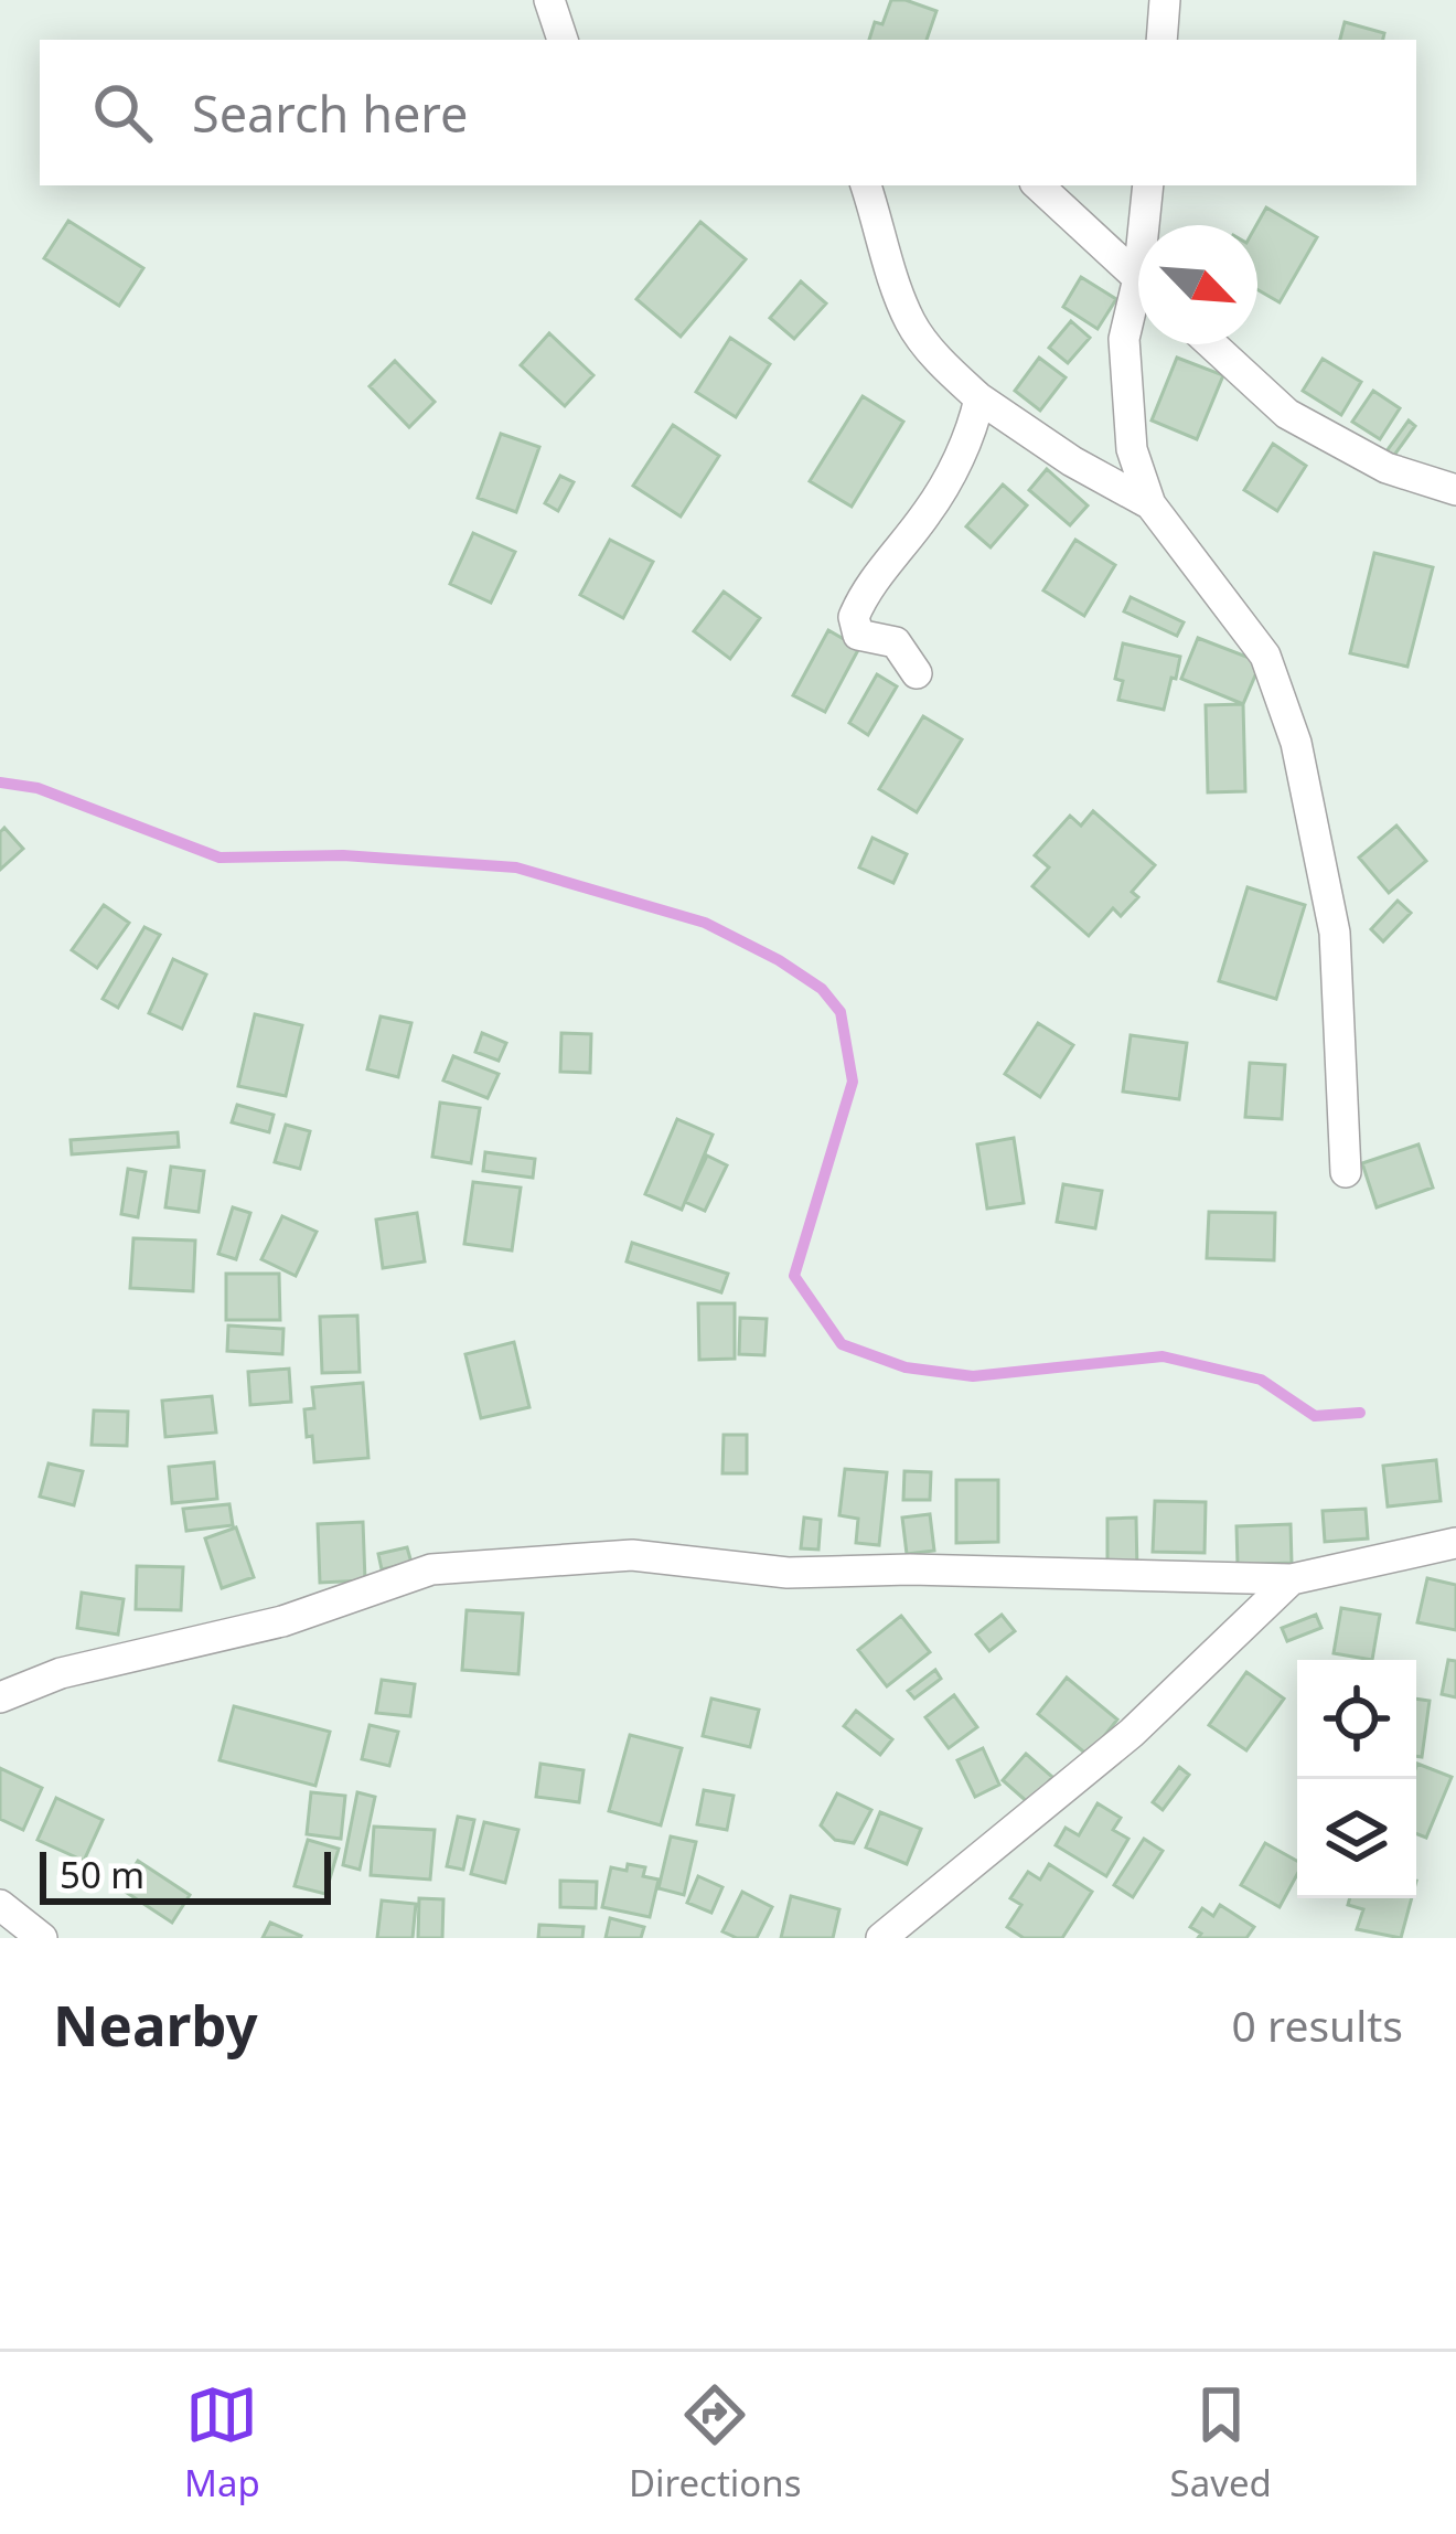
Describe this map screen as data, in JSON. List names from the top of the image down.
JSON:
{
  "scale_bar": "50 m",
  "north": "bottom right",
  "page": {
    "search": "Search here",
    "scale": "50 m",
    "heading": ["Nearby", "0 results"],
    "nav": ["Map", "Directions", "Saved"]
  }
}
